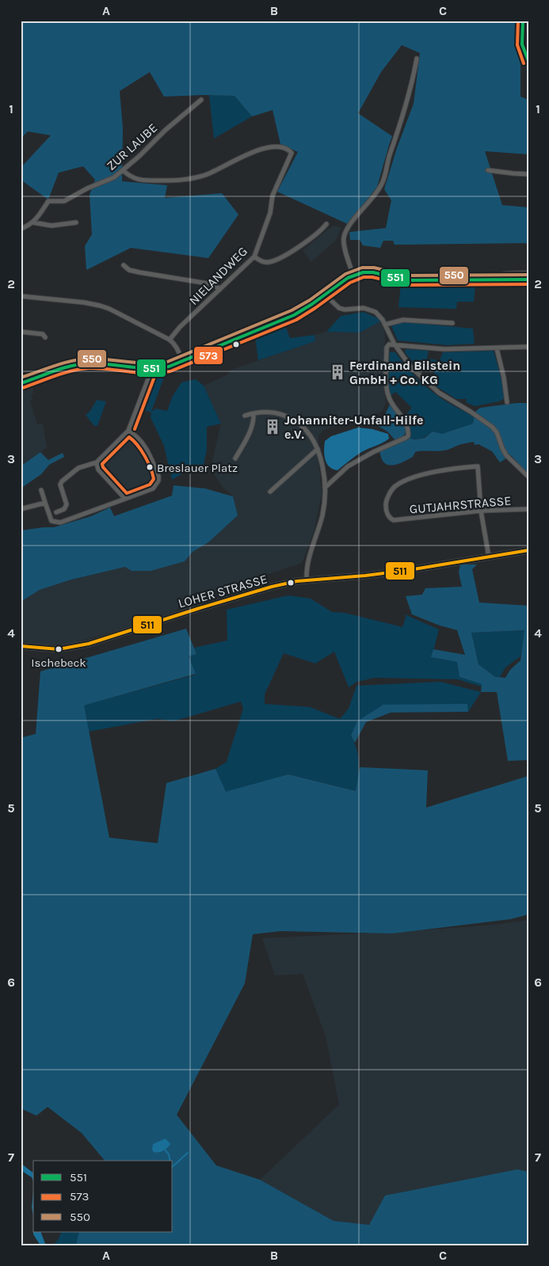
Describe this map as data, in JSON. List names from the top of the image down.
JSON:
{
  "streets": {
    "street": [
      "ZUR LAUBE",
      "NIELANDWEG",
      "GUTJAHRSTRASSE",
      "LOHER STRASSE"
    ]
  },
  "crossings": [
    ["ZUR LAUBE", "NIELANDWEG"]
  ],
  "places": {
    "building": ["Ferdinand Bilstein GmbH + Co. KG", "Johanniter-Unfall-Hilfe e.V."],
    "other": ["Breslauer Platz", "Ischebeck"]
  },
  "lines": [
    "transit line 551",
    "transit line 573",
    "transit line 550",
    "transit line 511"
  ],
  "legend": ["551", "573", "550"],
  "grid": {
    "columns": ["A", "B", "C"],
    "rows": [
      "1",
      "2",
      "3",
      "4",
      "5",
      "6",
      "7"
    ]
  }
}
